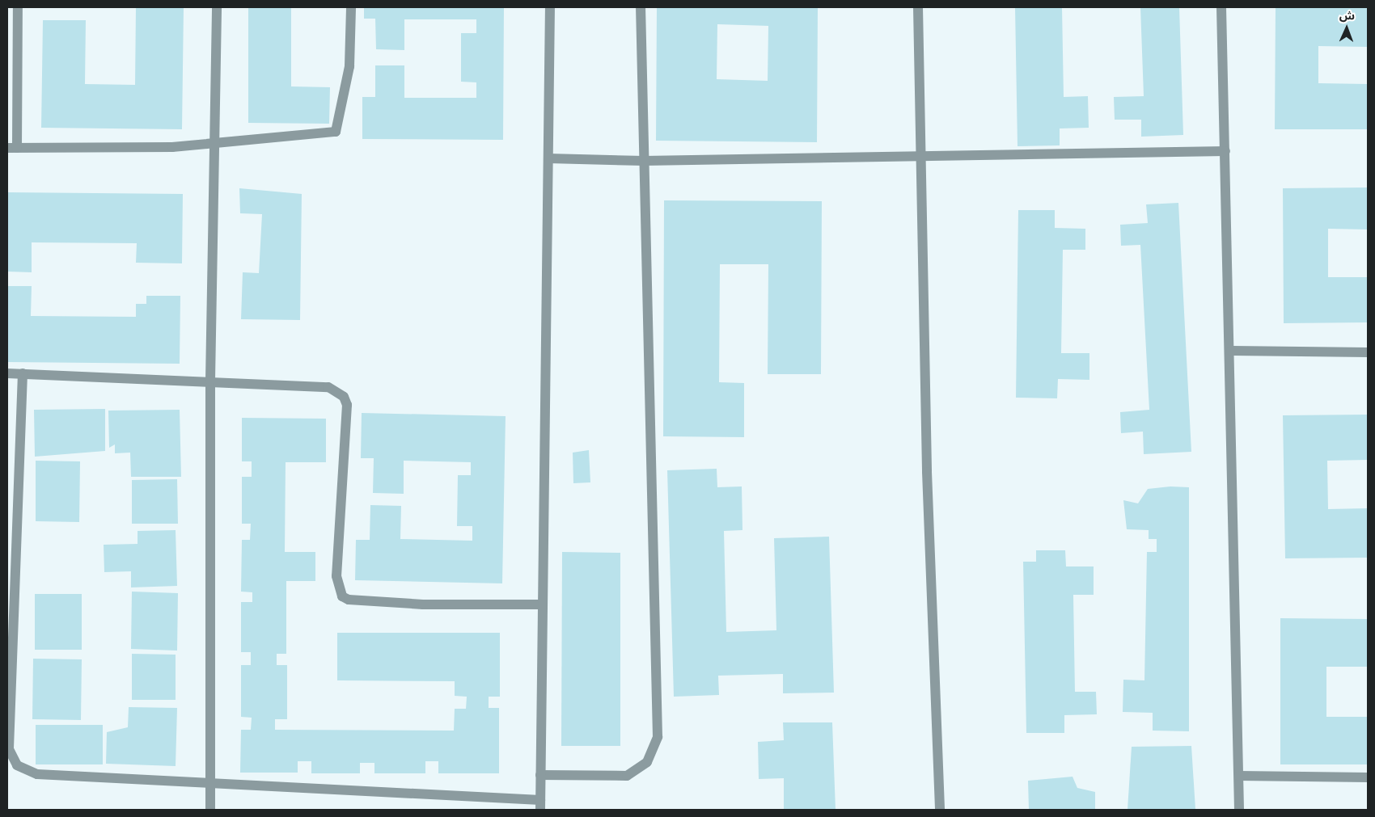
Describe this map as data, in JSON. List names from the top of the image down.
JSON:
{
  "north": "top"
}
